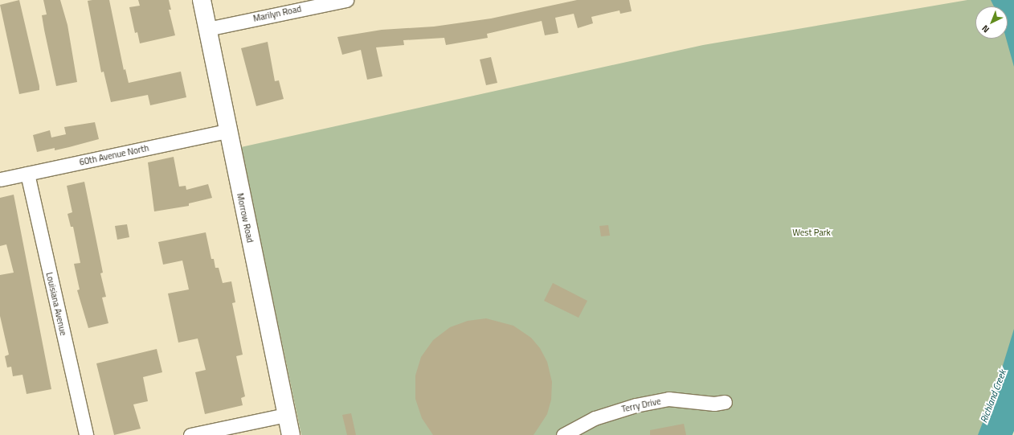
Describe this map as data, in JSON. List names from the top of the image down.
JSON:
{
  "streets": {
    "street": [
      "Marilyn Road",
      "60th Avenue North",
      "Morrow Road",
      "Louisiana Avenue",
      "Terry Drive"
    ]
  },
  "crossings": [
    ["Marilyn Road", "Morrow Road"],
    ["60th Avenue North", "Morrow Road"],
    ["60th Avenue North", "Louisiana Avenue"]
  ],
  "water": ["Richland Creek"],
  "parks": ["West Park"],
  "north": "bottom left"
}
